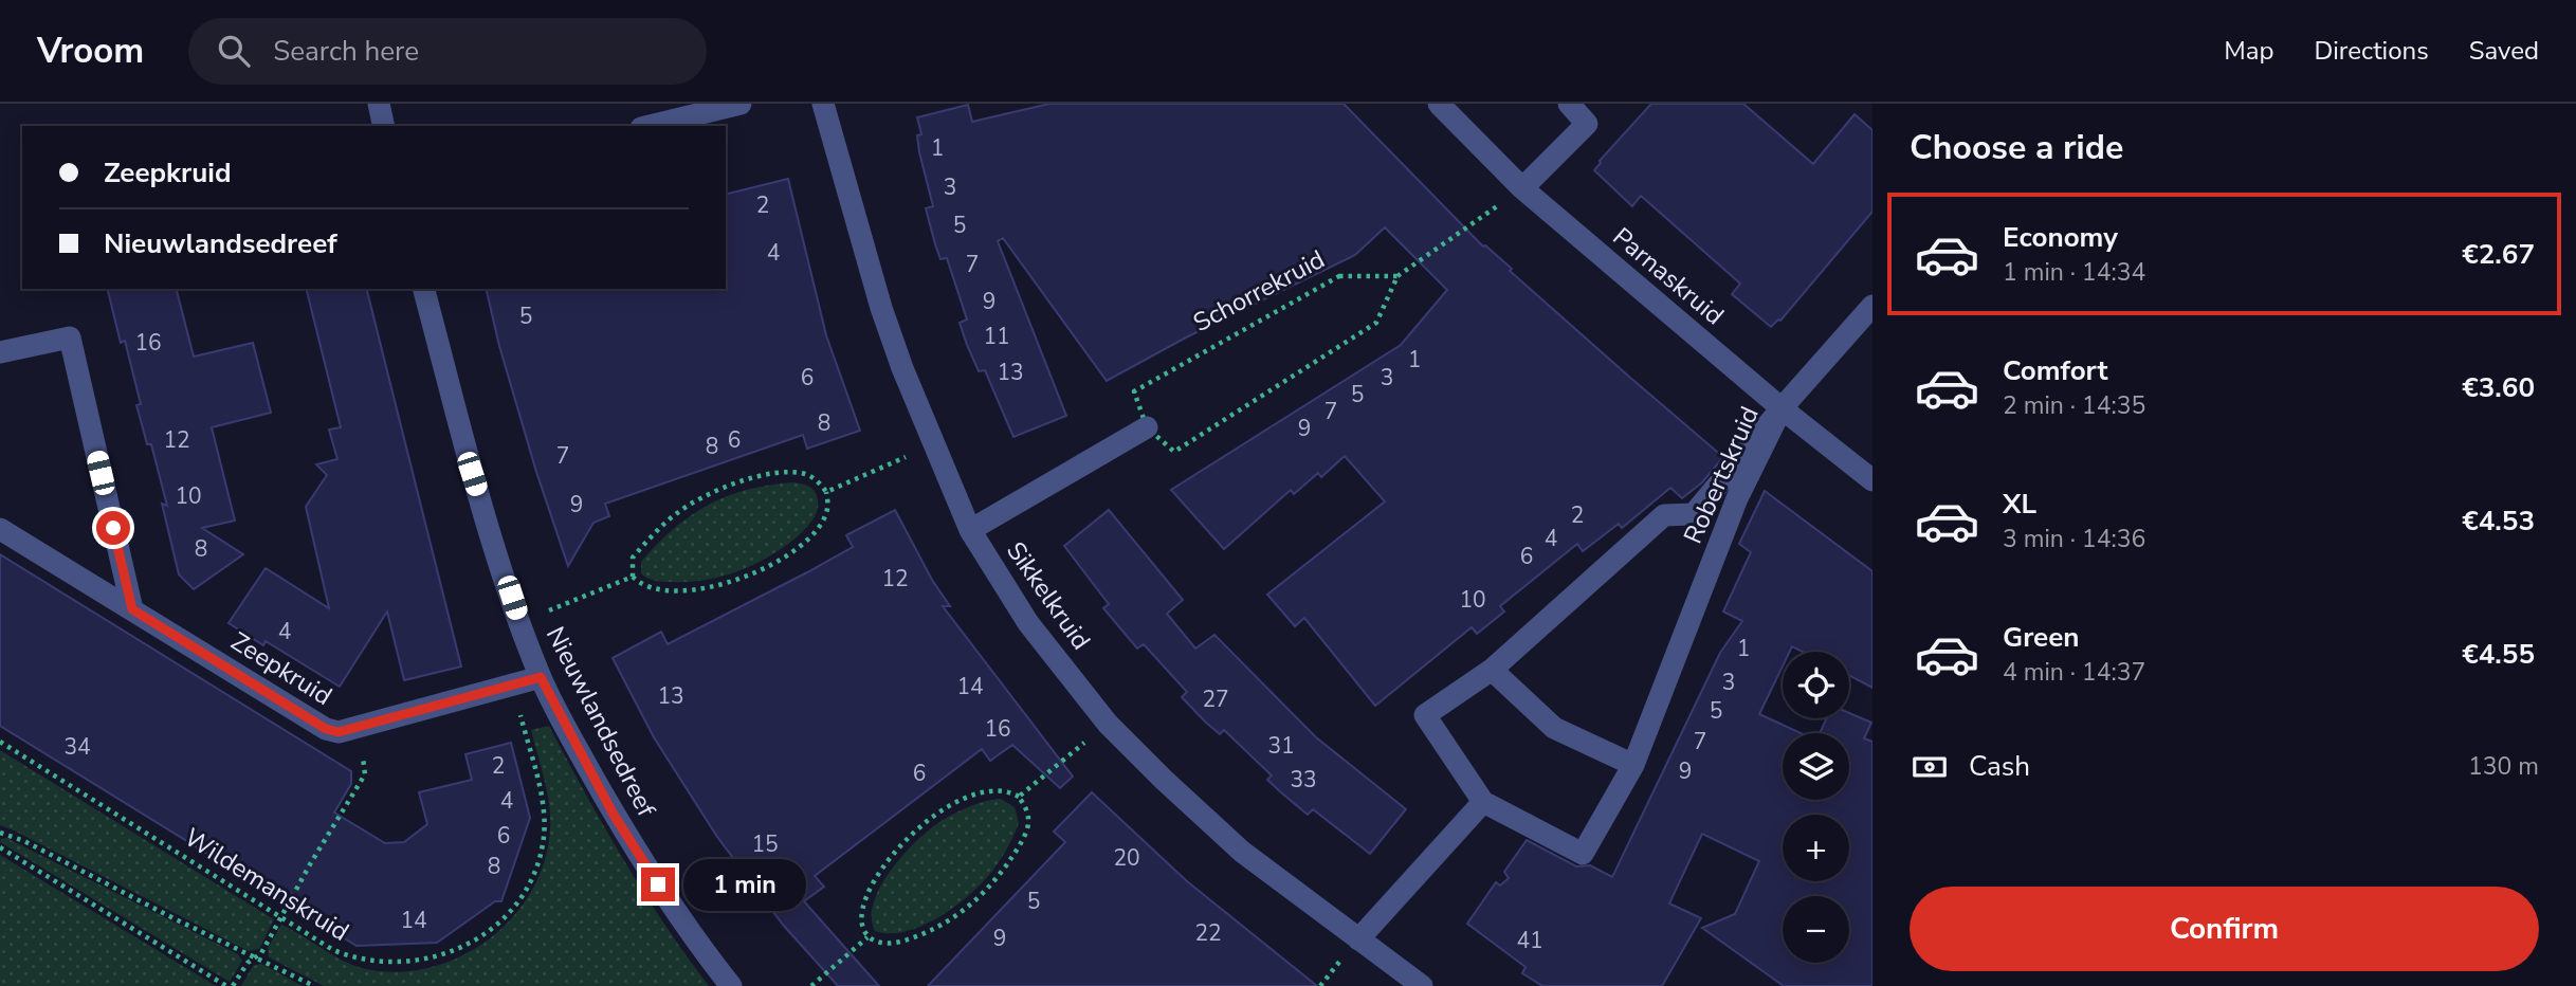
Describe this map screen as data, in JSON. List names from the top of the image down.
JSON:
{
  "streets": {
    "street": [
      "Parnaskruid",
      "Robertskruid",
      "Sikkelkruid",
      "Zeepkruid",
      "Nieuwlandsedreef"
    ],
    "path": ["Schorrekruid", "Wildemanskruid"]
  },
  "crossings": [
    ["Parnaskruid", "Robertskruid"],
    ["Zeepkruid", "Nieuwlandsedreef"],
    ["Zeepkruid", "Wildemanskruid"]
  ],
  "house_numbers": [
    "1",
    "3",
    "2",
    "5",
    "4",
    "7",
    "9",
    "5",
    "11",
    "16",
    "1",
    "13",
    "6",
    "3",
    "5",
    "7",
    "8",
    "9",
    "12",
    "6",
    "8",
    "7",
    "10",
    "9",
    "2",
    "4",
    "8",
    "6",
    "12",
    "10",
    "4",
    "1",
    "3",
    "14",
    "13",
    "27",
    "5",
    "16",
    "7",
    "31",
    "34",
    "2",
    "9",
    "6",
    "33",
    "4",
    "6",
    "15",
    "20",
    "8",
    "5",
    "14",
    "22",
    "9",
    "41"
  ],
  "page": {
    "header": "Vroom",
    "search": "Search here",
    "nav": ["Map", "Directions", "Saved"],
    "heading": "Choose a ride",
    "banner": ["Zeepkruid", "Nieuwlandsedreef"],
    "list": [
      {
        "name": "Economy",
        "note": "1 min · 14:34",
        "value": "€2.67"
      },
      {
        "name": "Comfort",
        "note": "2 min · 14:35",
        "value": "€3.60"
      },
      {
        "name": "XL",
        "note": "3 min · 14:36",
        "value": "€4.53"
      },
      {
        "name": "Green",
        "note": "4 min · 14:37",
        "value": "€4.55"
      }
    ],
    "map_buttons": ["+", "−"],
    "pay": ["Cash", "130 m"],
    "bubble": "1 min",
    "buttons": "Confirm"
  }
}
